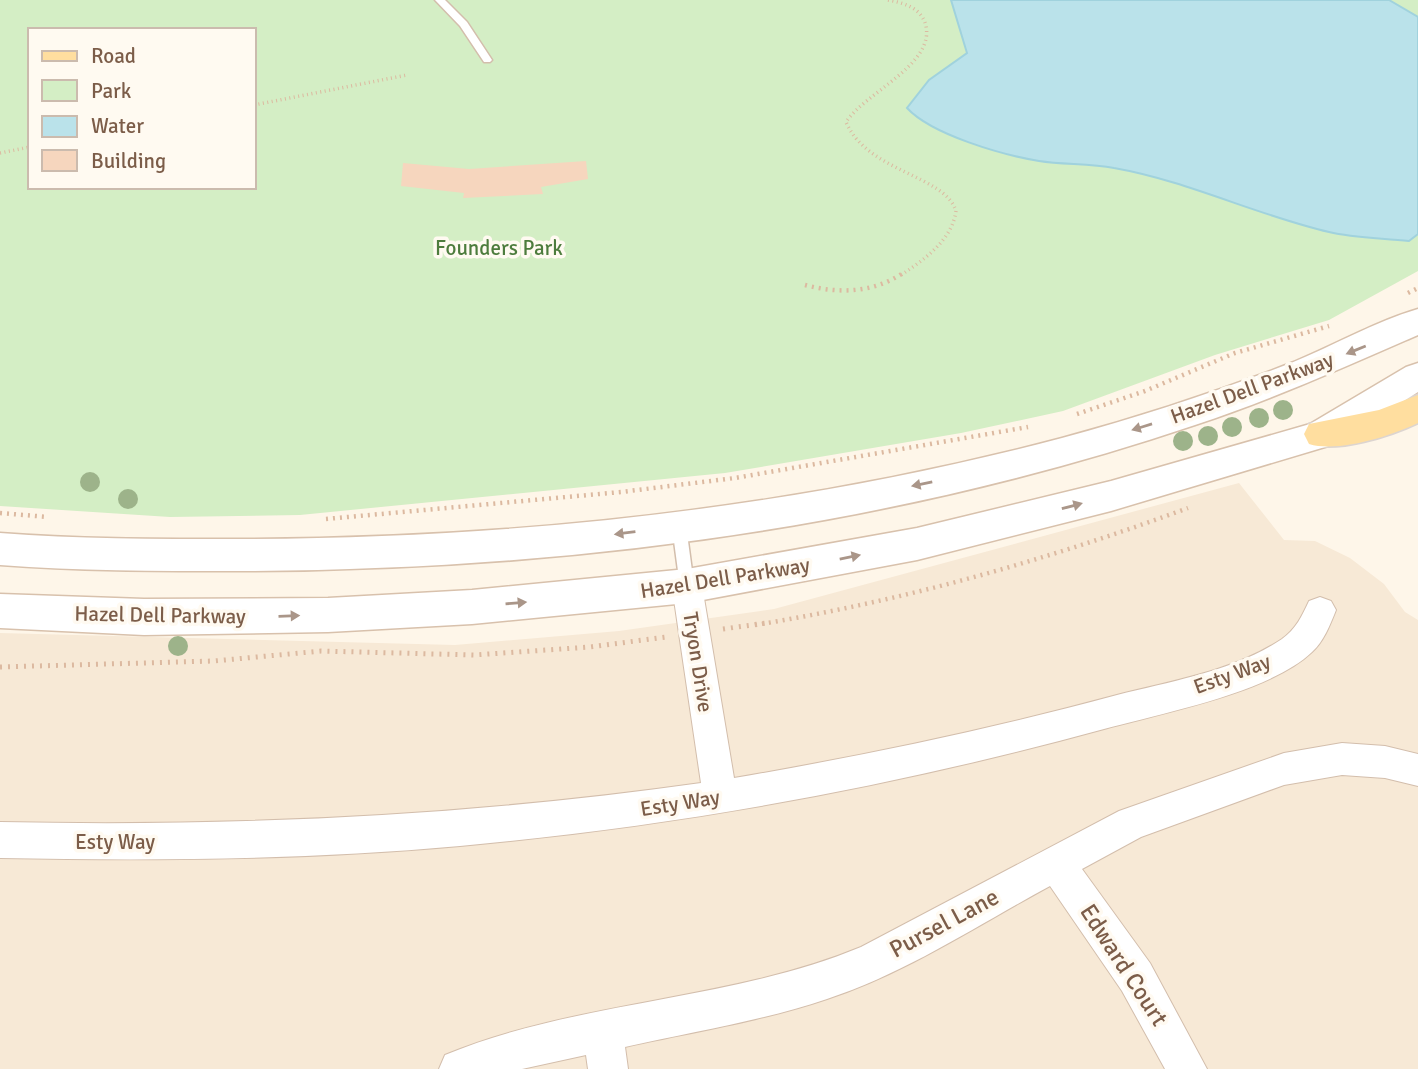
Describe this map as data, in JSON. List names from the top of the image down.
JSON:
{
  "streets": {
    "main road": ["Hazel Dell Parkway"],
    "street": [
      "Tryon Drive",
      "Esty Way",
      "Pursel Lane",
      "Edward Court"
    ]
  },
  "crossings": [
    ["Hazel Dell Parkway", "Tryon Drive"],
    ["Tryon Drive", "Esty Way"],
    ["Pursel Lane", "Edward Court"]
  ],
  "parks": ["Founders Park"],
  "legend": [
    "Road",
    "Park",
    "Water",
    "Building"
  ]
}
